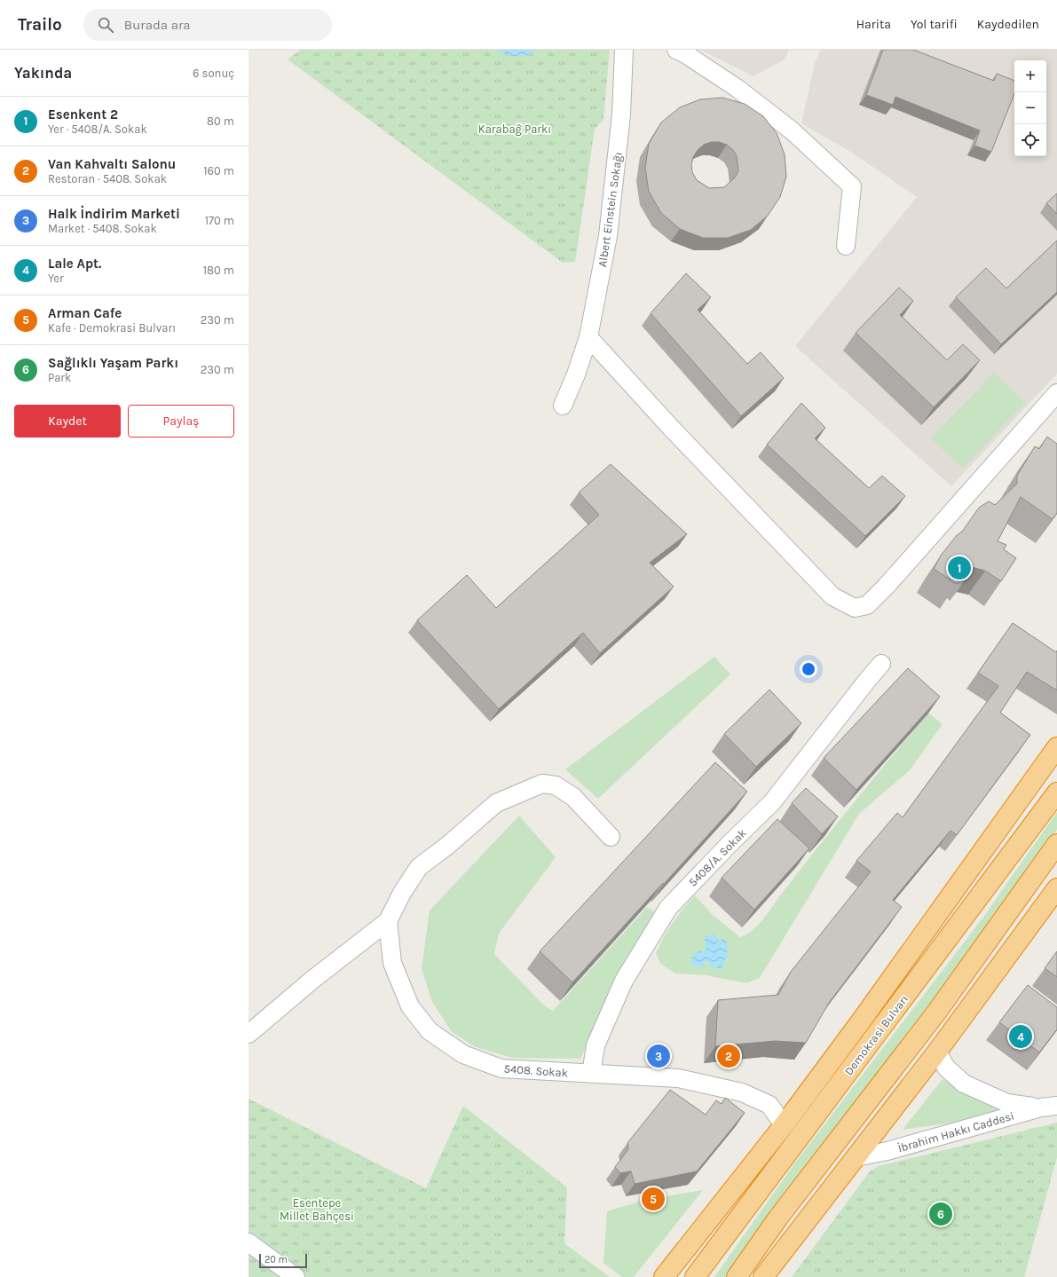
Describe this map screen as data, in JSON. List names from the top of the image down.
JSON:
{
  "streets": {
    "highway": ["Demokrasi Bulvarı"],
    "street": [
      "Albert Einstein Sokağı",
      "5408/A. Sokak",
      "5408. Sokak",
      "İbrahim Hakkı Caddesi"
    ]
  },
  "crossings": [
    ["5408/A. Sokak", "5408. Sokak"]
  ],
  "parks": ["Karabağ Parkı", "Esentepe Millet Bahçesi"],
  "scale_bar": "20 m",
  "page": {
    "header": "Trailo",
    "search": "Burada ara",
    "nav": ["Harita", "Yol tarifi", "Kaydedilen"],
    "heading": ["Yakında", "6 sonuç"],
    "map_buttons": ["+", "−"],
    "list": [
      {
        "mark": "1",
        "name": "Esenkent 2",
        "note": "Yer · 5408/A. Sokak",
        "value": "80 m"
      },
      {
        "mark": "2",
        "name": "Van Kahvaltı Salonu",
        "note": "Restoran · 5408. Sokak",
        "value": "160 m"
      },
      {
        "mark": "3",
        "name": "Halk İndirim Marketi",
        "note": "Market · 5408. Sokak",
        "value": "170 m"
      },
      {
        "mark": "4",
        "name": "Lale Apt.",
        "note": "Yer",
        "value": "180 m"
      },
      {
        "mark": "5",
        "name": "Arman Cafe",
        "note": "Kafe · Demokrasi Bulvarı",
        "value": "230 m"
      },
      {
        "mark": "6",
        "name": "Sağlıklı Yaşam Parkı",
        "note": "Park",
        "value": "230 m"
      }
    ],
    "buttons": ["Kaydet", "Paylaş"],
    "pins": [
      "1",
      "4",
      "2",
      "3",
      "5",
      "6"
    ],
    "scale": "20 m"
  }
}
